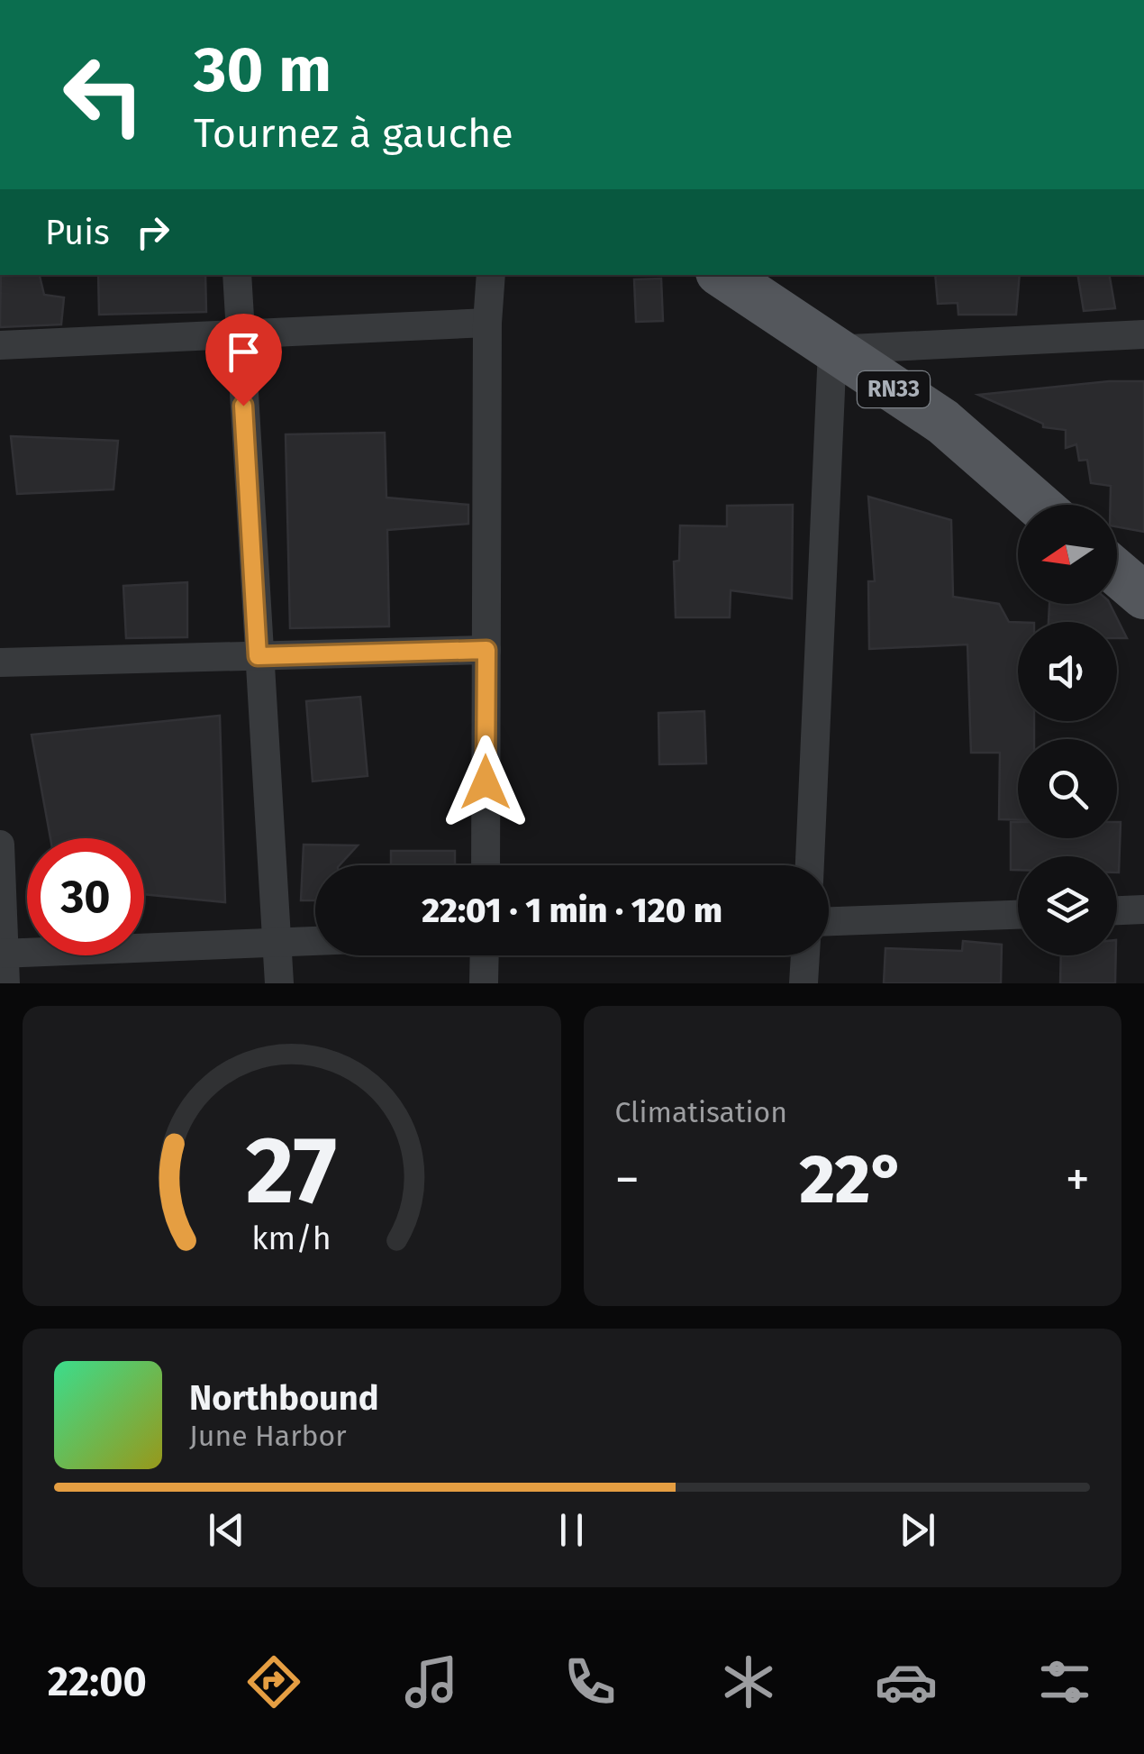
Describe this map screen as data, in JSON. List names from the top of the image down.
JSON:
{
  "streets": {
    "main road": ["RN33"]
  },
  "north": "left",
  "page": {
    "turn": ["30 m", "Tournez à gauche"],
    "then": "Puis",
    "limit": "30",
    "trip": "22:01 · 1 min · 120 m",
    "tile": "Climatisation",
    "heat": ["−", "22°", "+"],
    "song": ["Northbound", "June Harbor"],
    "tabs": "22:00",
    "gauge": ["27", "km/h"]
  }
}
